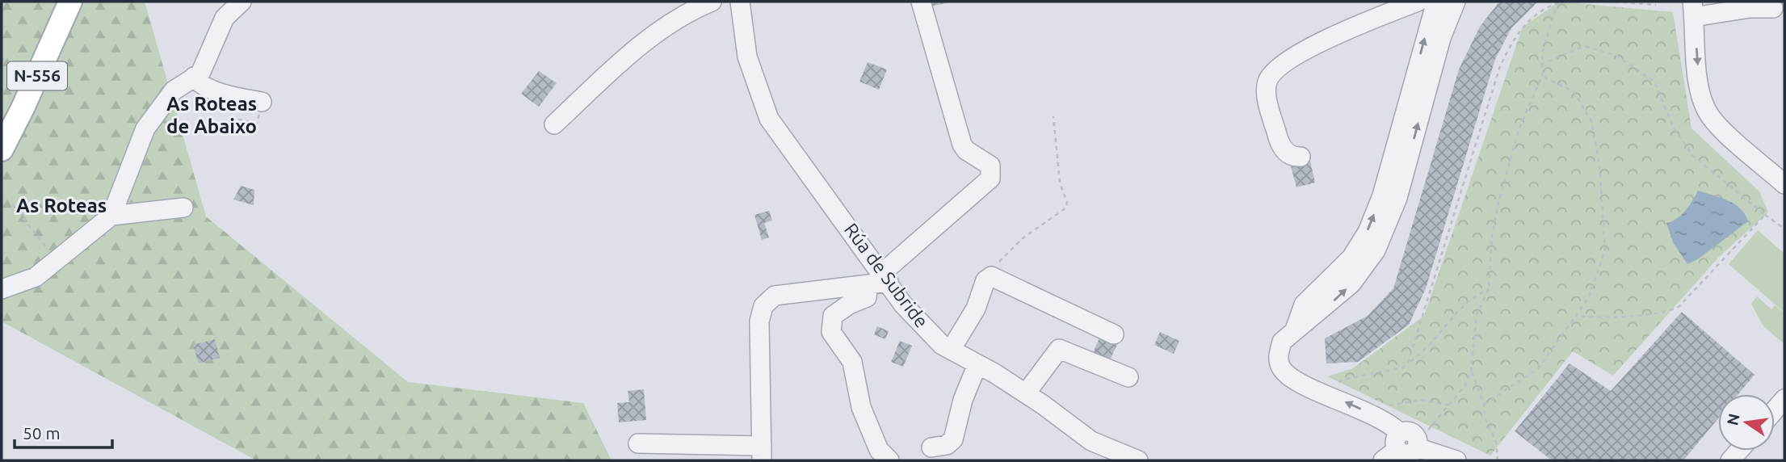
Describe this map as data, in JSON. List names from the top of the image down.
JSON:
{
  "streets": {
    "main road": ["N-556"],
    "street": ["Rúa de Subride"]
  },
  "districts": ["As Roteas de Abaixo", "As Roteas"],
  "scale_bar": "50 m",
  "north": "left"
}
